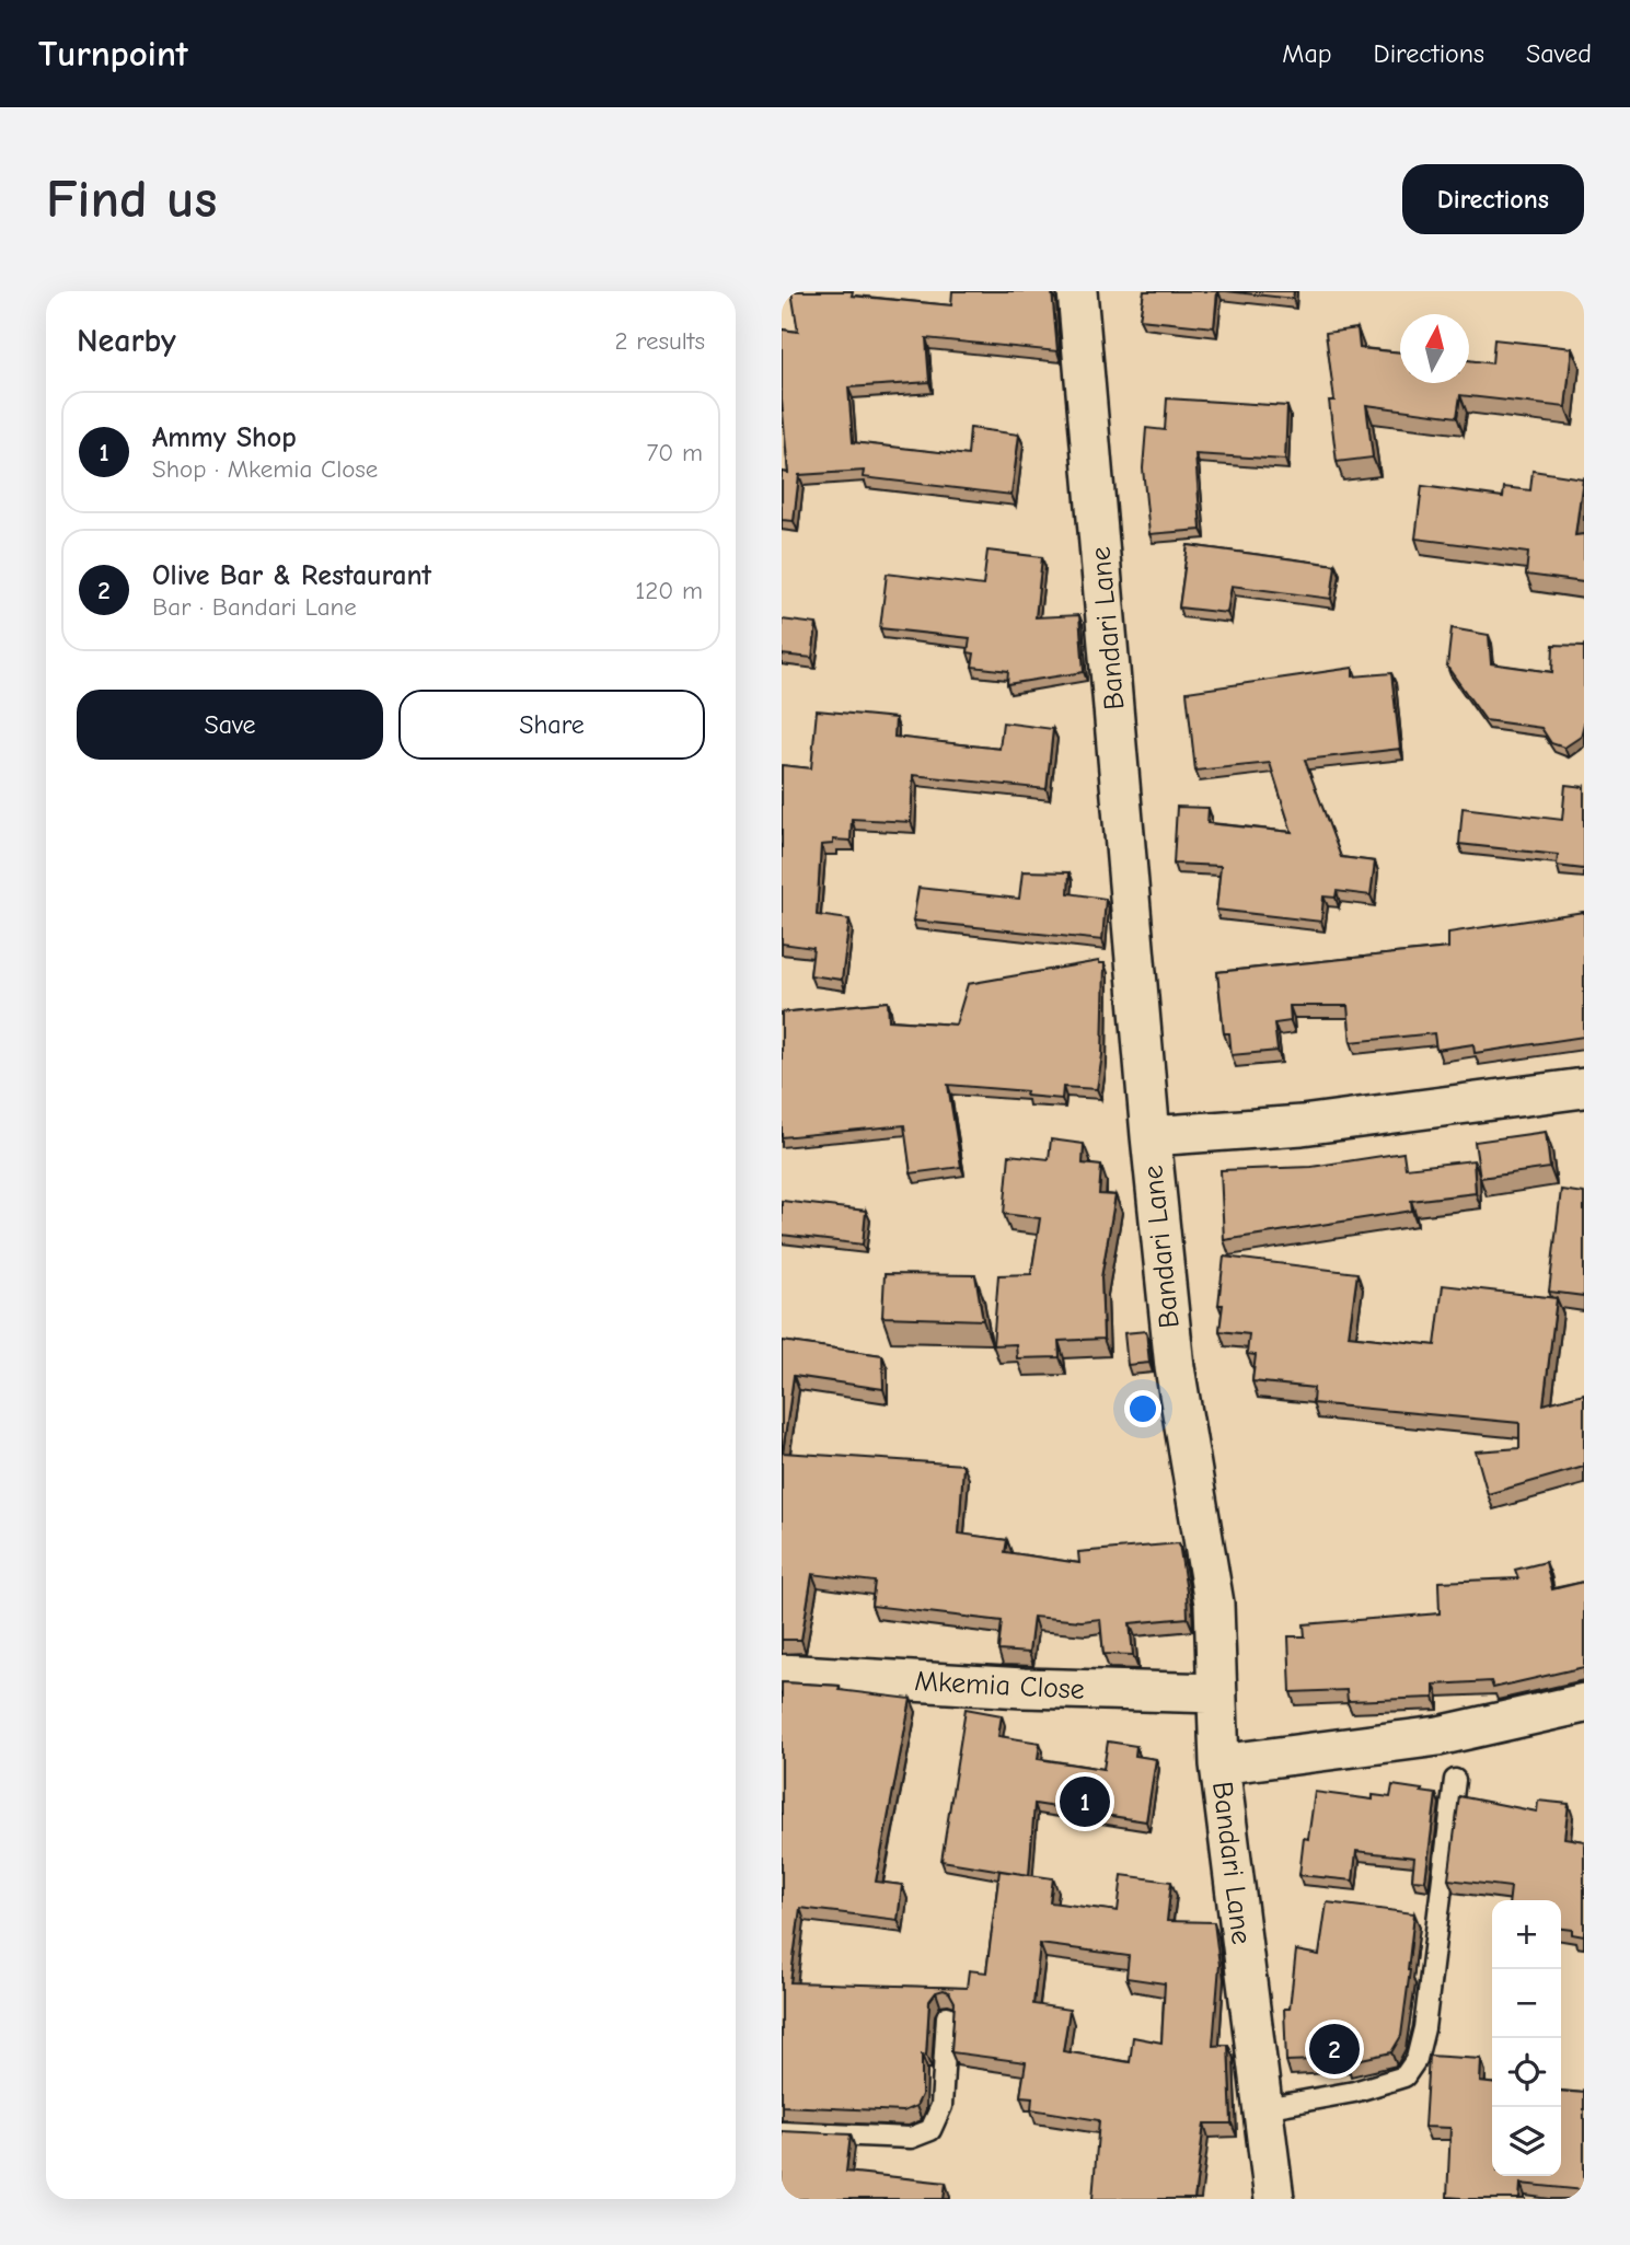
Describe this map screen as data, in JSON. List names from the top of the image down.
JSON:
{
  "streets": {
    "street": ["Bandari Lane", "Mkemia Close"]
  },
  "crossings": [
    ["Bandari Lane", "Mkemia Close"]
  ],
  "north": "top",
  "page": {
    "header": "Turnpoint",
    "nav": ["Map", "Directions", "Saved"],
    "buttons": [
      "Directions",
      ["Save", "Share"]
    ],
    "title": "Find us",
    "heading": ["Nearby", "2 results"],
    "list": [
      {
        "mark": "1",
        "name": "Ammy Shop",
        "note": "Shop · Mkemia Close",
        "value": "70 m"
      },
      {
        "mark": "2",
        "name": "Olive Bar & Restaurant",
        "note": "Bar · Bandari Lane",
        "value": "120 m"
      }
    ],
    "pins": ["1", "2"],
    "map_buttons": ["+", "−"]
  }
}
